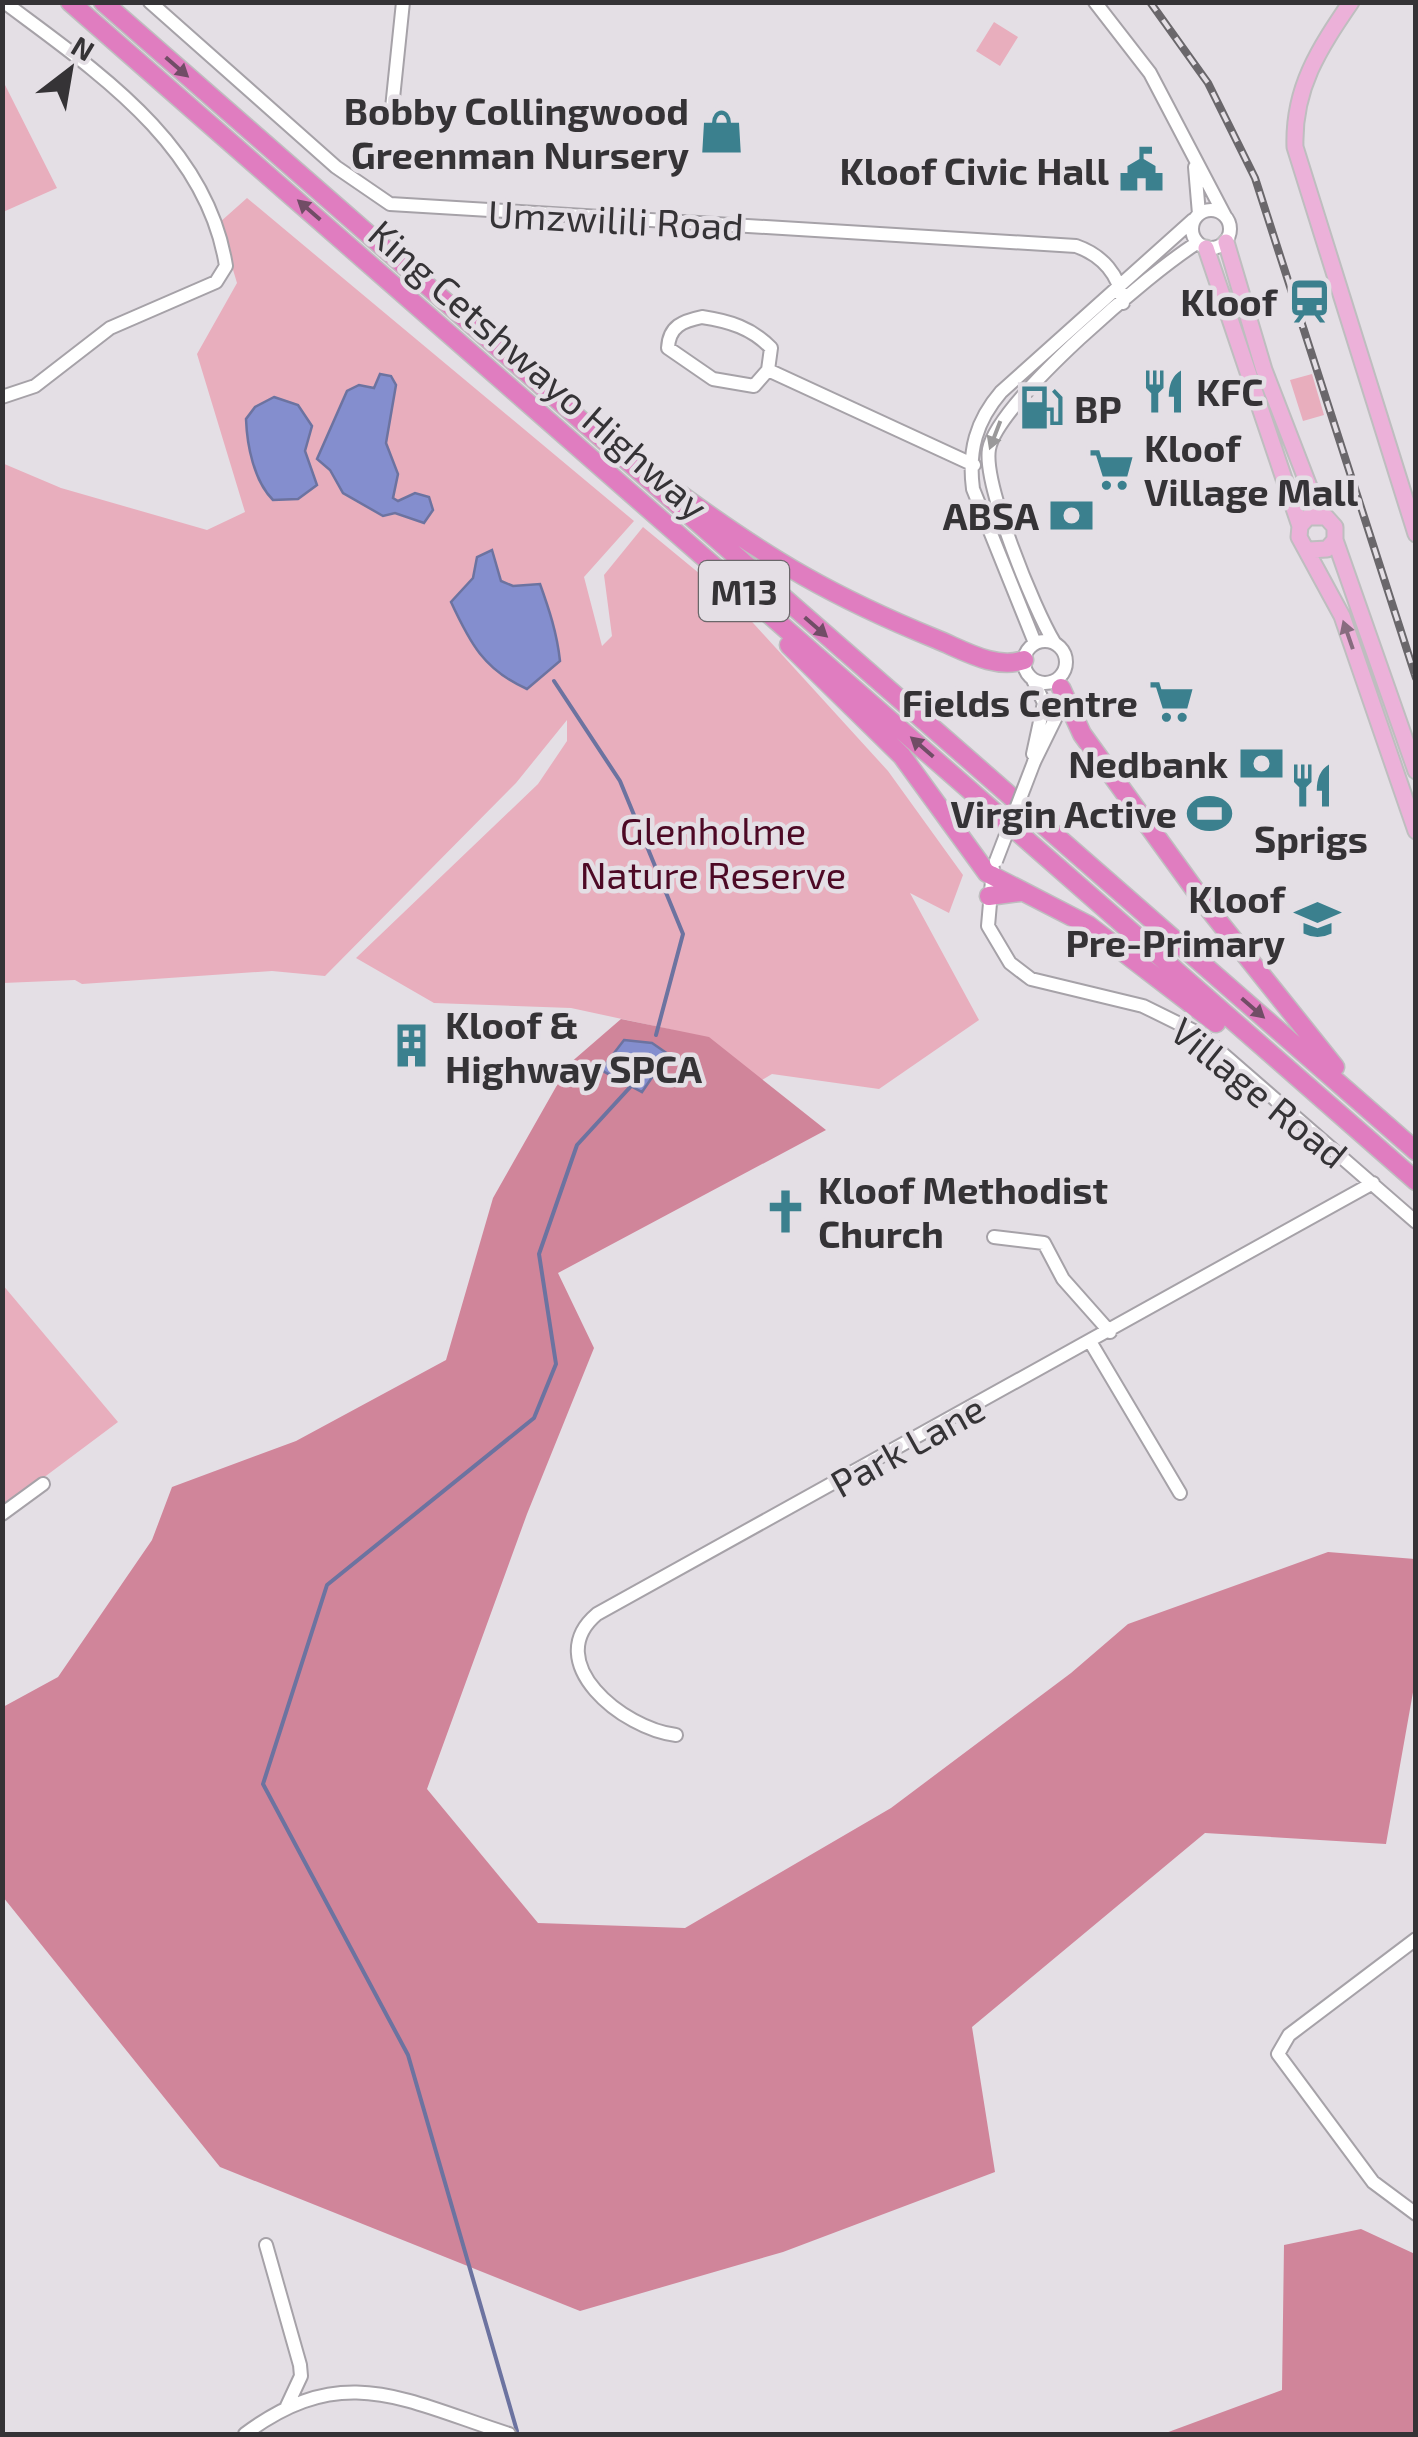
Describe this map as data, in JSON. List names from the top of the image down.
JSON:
{
  "streets": {
    "highway": ["King Cetshwayo Highway", "M13"],
    "street": ["Umzwilili Road", "Village Road", "Park Lane"]
  },
  "crossings": [
    ["Village Road", "Park Lane"]
  ],
  "parks": ["Glenholme Nature Reserve"],
  "places": {
    "shop": ["Bobby Collingwood Greenman Nursery"],
    "public building": ["Kloof Civic Hall"],
    "station": ["Kloof"],
    "restaurant": ["KFC", "Sprigs"],
    "fuel station": ["BP"],
    "supermarket": ["Kloof Village Mall", "Fields Centre"],
    "bank": ["ABSA", "Nedbank"],
    "sports": ["Virgin Active"],
    "school or university": ["Kloof Pre-Primary"],
    "building": ["Kloof & Highway SPCA"],
    "church": ["Kloof Methodist Church"]
  },
  "north": "top right"
}
